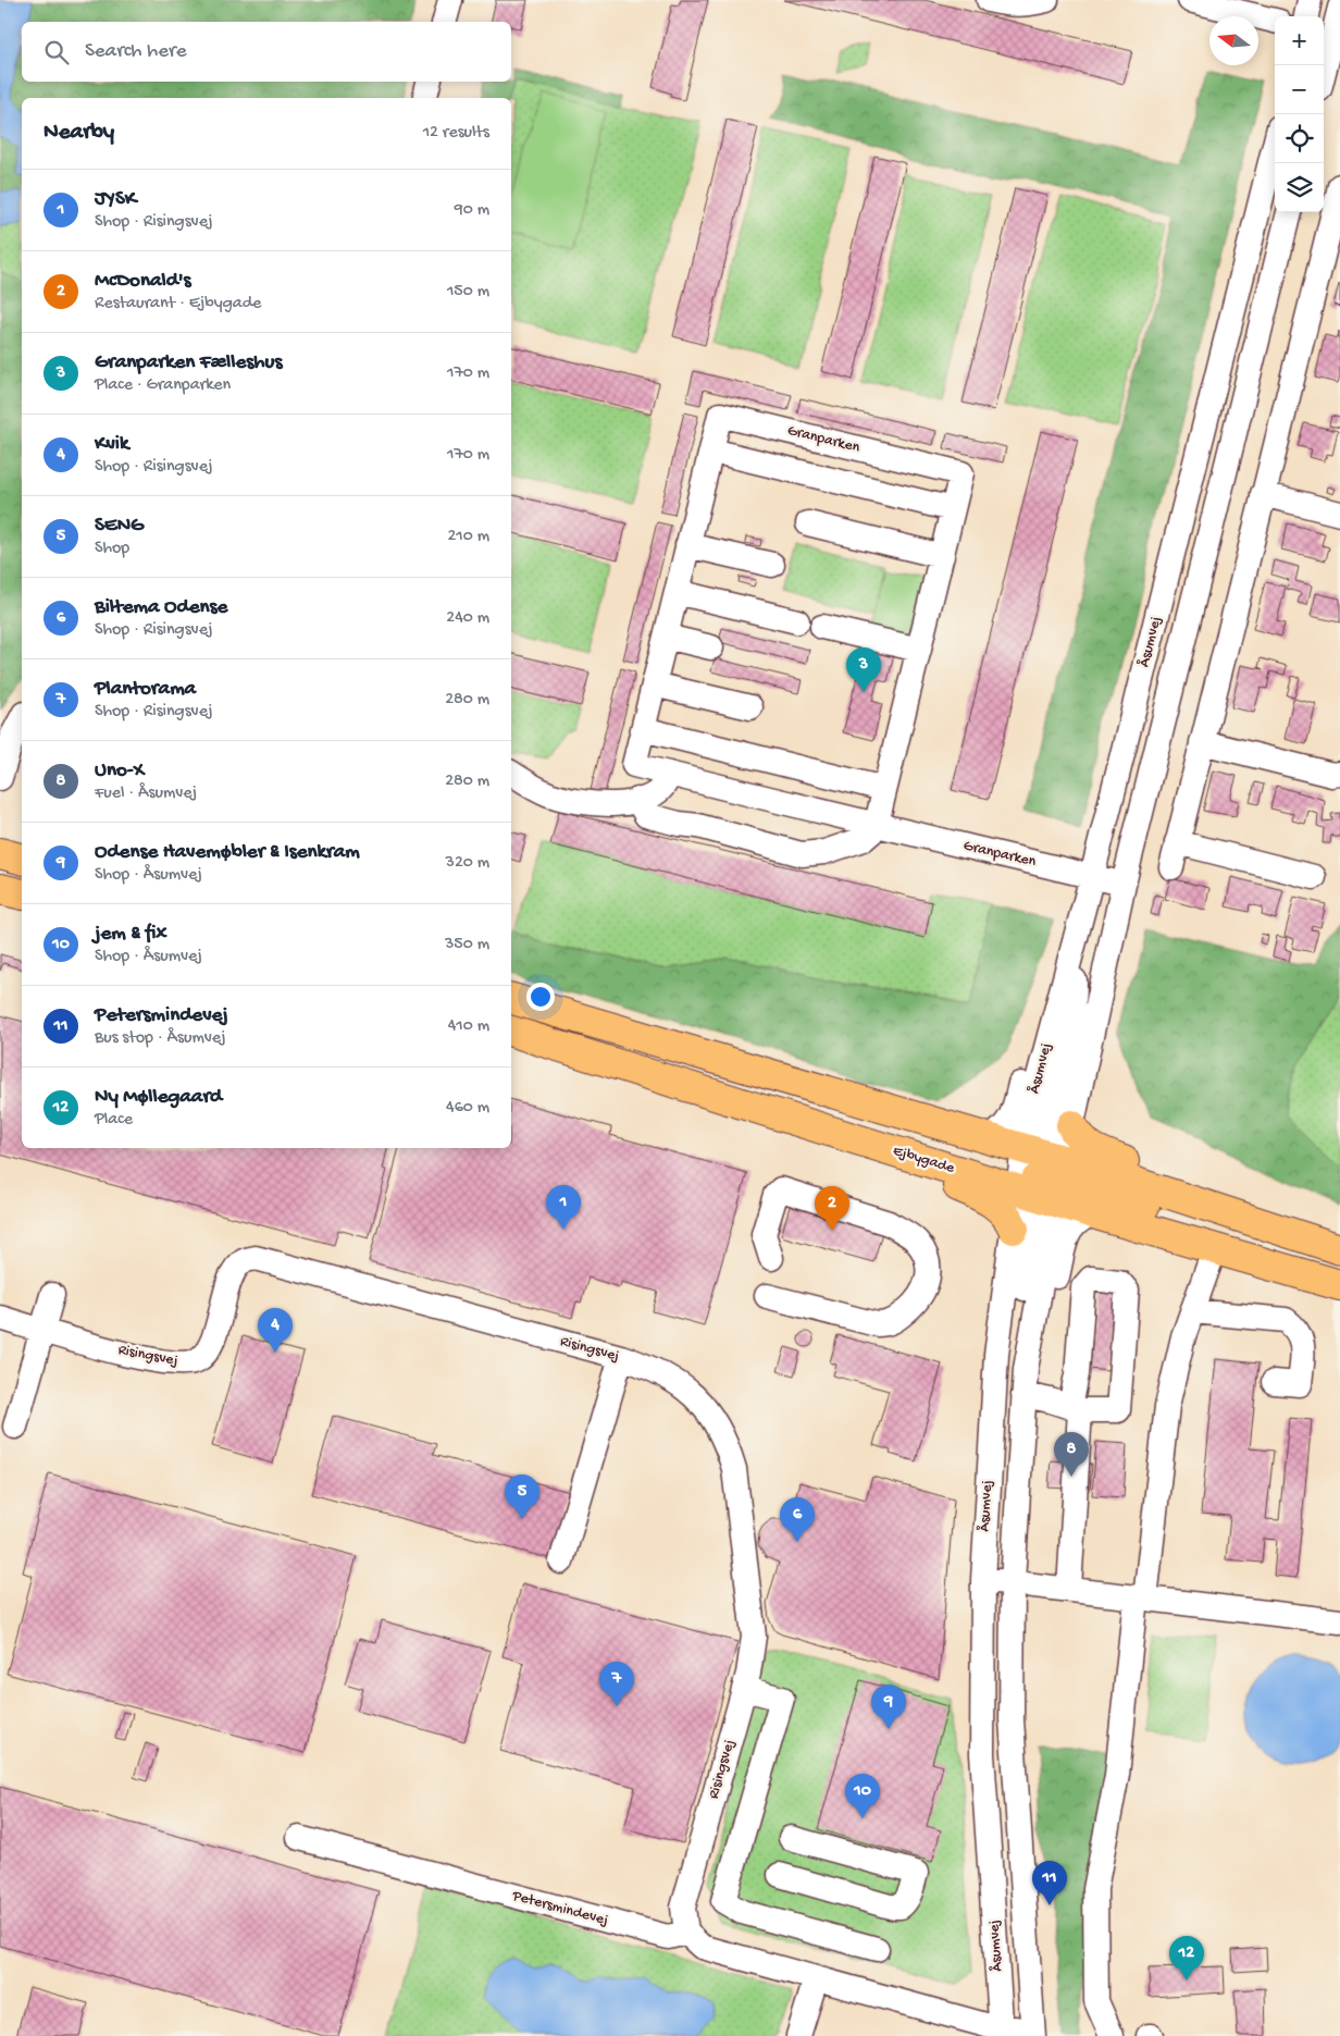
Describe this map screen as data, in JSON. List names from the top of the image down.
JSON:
{
  "streets": {
    "main road": ["Ejbygade"],
    "street": [
      "Granparken",
      "Åsumvej",
      "Risingsvej",
      "Petersmindevej"
    ]
  },
  "crossings": [
    ["Granparken", "Åsumvej"],
    ["Åsumvej", "Ejbygade"],
    ["Risingsvej", "Petersmindevej"]
  ],
  "north": "left",
  "page": {
    "map_buttons": ["+", "−"],
    "search": "Search here",
    "heading": ["Nearby", "12 results"],
    "list": [
      {
        "mark": "1",
        "name": "JYSK",
        "note": "Shop · Risingsvej",
        "value": "90 m"
      },
      {
        "mark": "2",
        "name": "McDonald's",
        "note": "Restaurant · Ejbygade",
        "value": "150 m"
      },
      {
        "mark": "3",
        "name": "Granparken Fælleshus",
        "note": "Place · Granparken",
        "value": "170 m"
      },
      {
        "mark": "4",
        "name": "Kvik",
        "note": "Shop · Risingsvej",
        "value": "170 m"
      },
      {
        "mark": "5",
        "name": "SENG",
        "note": "Shop",
        "value": "210 m"
      },
      {
        "mark": "6",
        "name": "Biltema Odense",
        "note": "Shop · Risingsvej",
        "value": "240 m"
      },
      {
        "mark": "7",
        "name": "Plantorama",
        "note": "Shop · Risingsvej",
        "value": "280 m"
      },
      {
        "mark": "8",
        "name": "Uno-X",
        "note": "Fuel · Åsumvej",
        "value": "280 m"
      },
      {
        "mark": "9",
        "name": "Odense Havemøbler & Isenkram",
        "note": "Shop · Åsumvej",
        "value": "320 m"
      },
      {
        "mark": "10",
        "name": "jem & fix",
        "note": "Shop · Åsumvej",
        "value": "350 m"
      },
      {
        "mark": "11",
        "name": "Petersmindevej",
        "note": "Bus stop · Åsumvej",
        "value": "410 m"
      },
      {
        "mark": "12",
        "name": "Ny Møllegaard",
        "note": "Place",
        "value": "460 m"
      }
    ],
    "pins": [
      "3",
      "1",
      "2",
      "4",
      "8",
      "5",
      "6",
      "7",
      "9",
      "10",
      "11",
      "12"
    ]
  }
}
